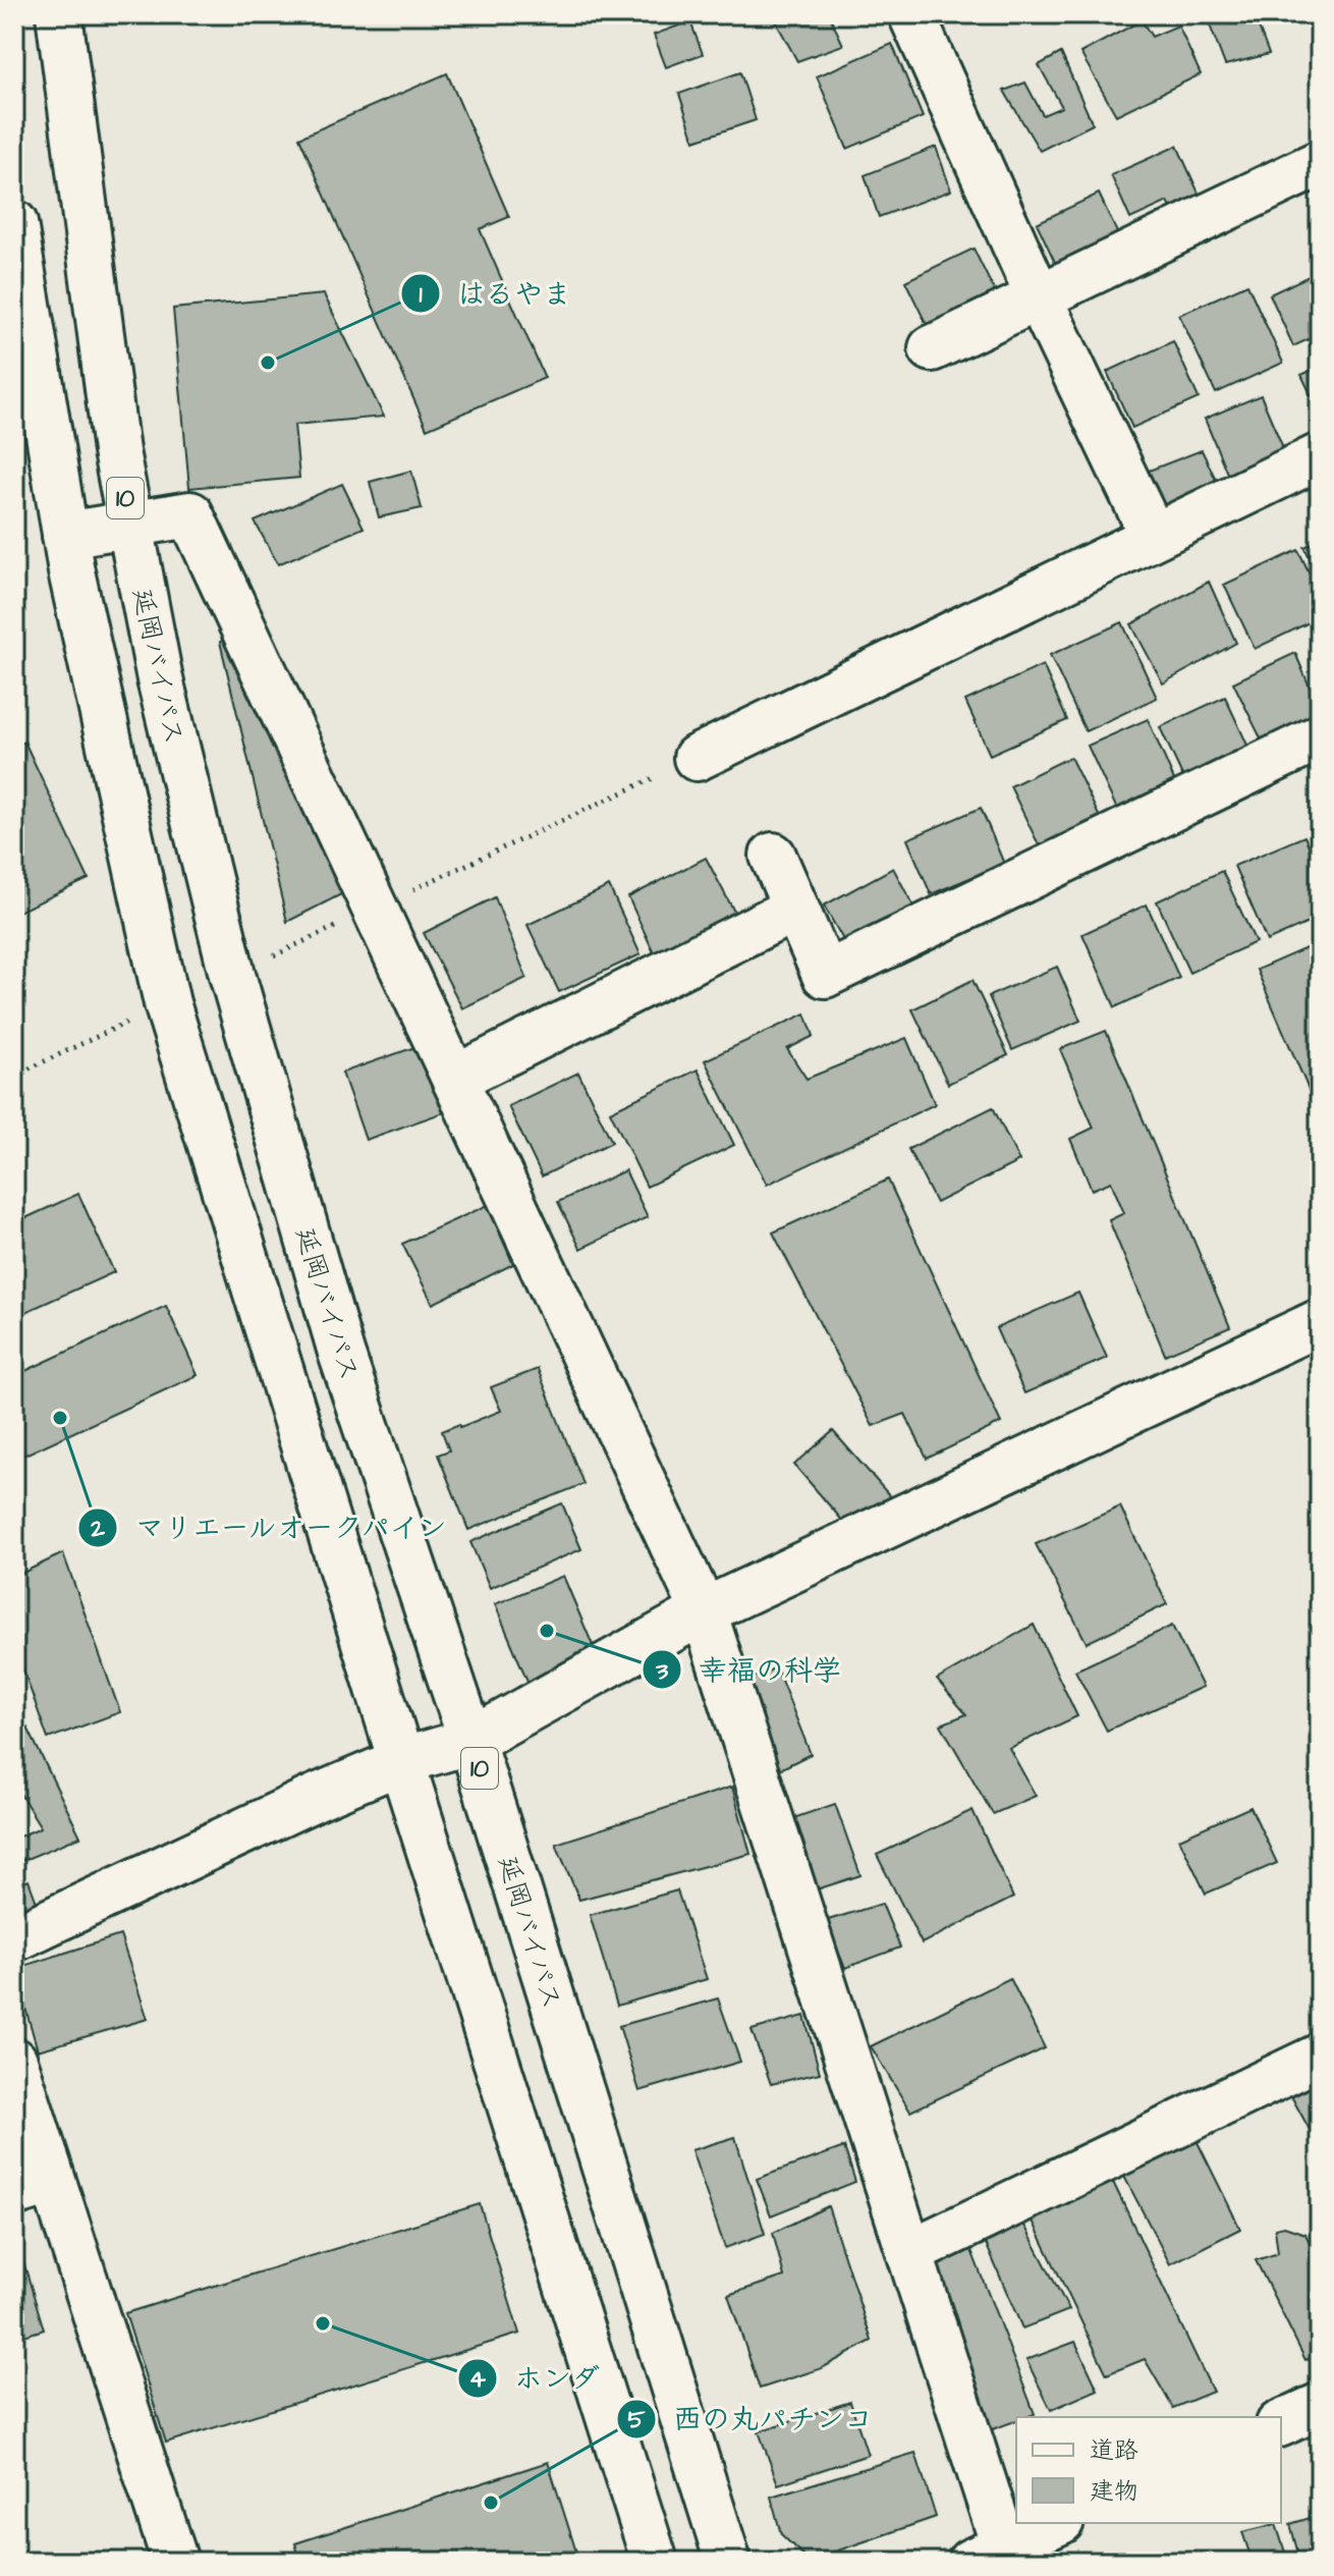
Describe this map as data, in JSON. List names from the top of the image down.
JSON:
{
  "streets": {
    "main road": ["10", "延岡バイパス"]
  },
  "places": [
    "はるやま",
    "マリエールオークパイン",
    "幸福の科学",
    "ホンダ",
    "西の丸パチンコ"
  ],
  "legend": ["道路", "建物"]
}
